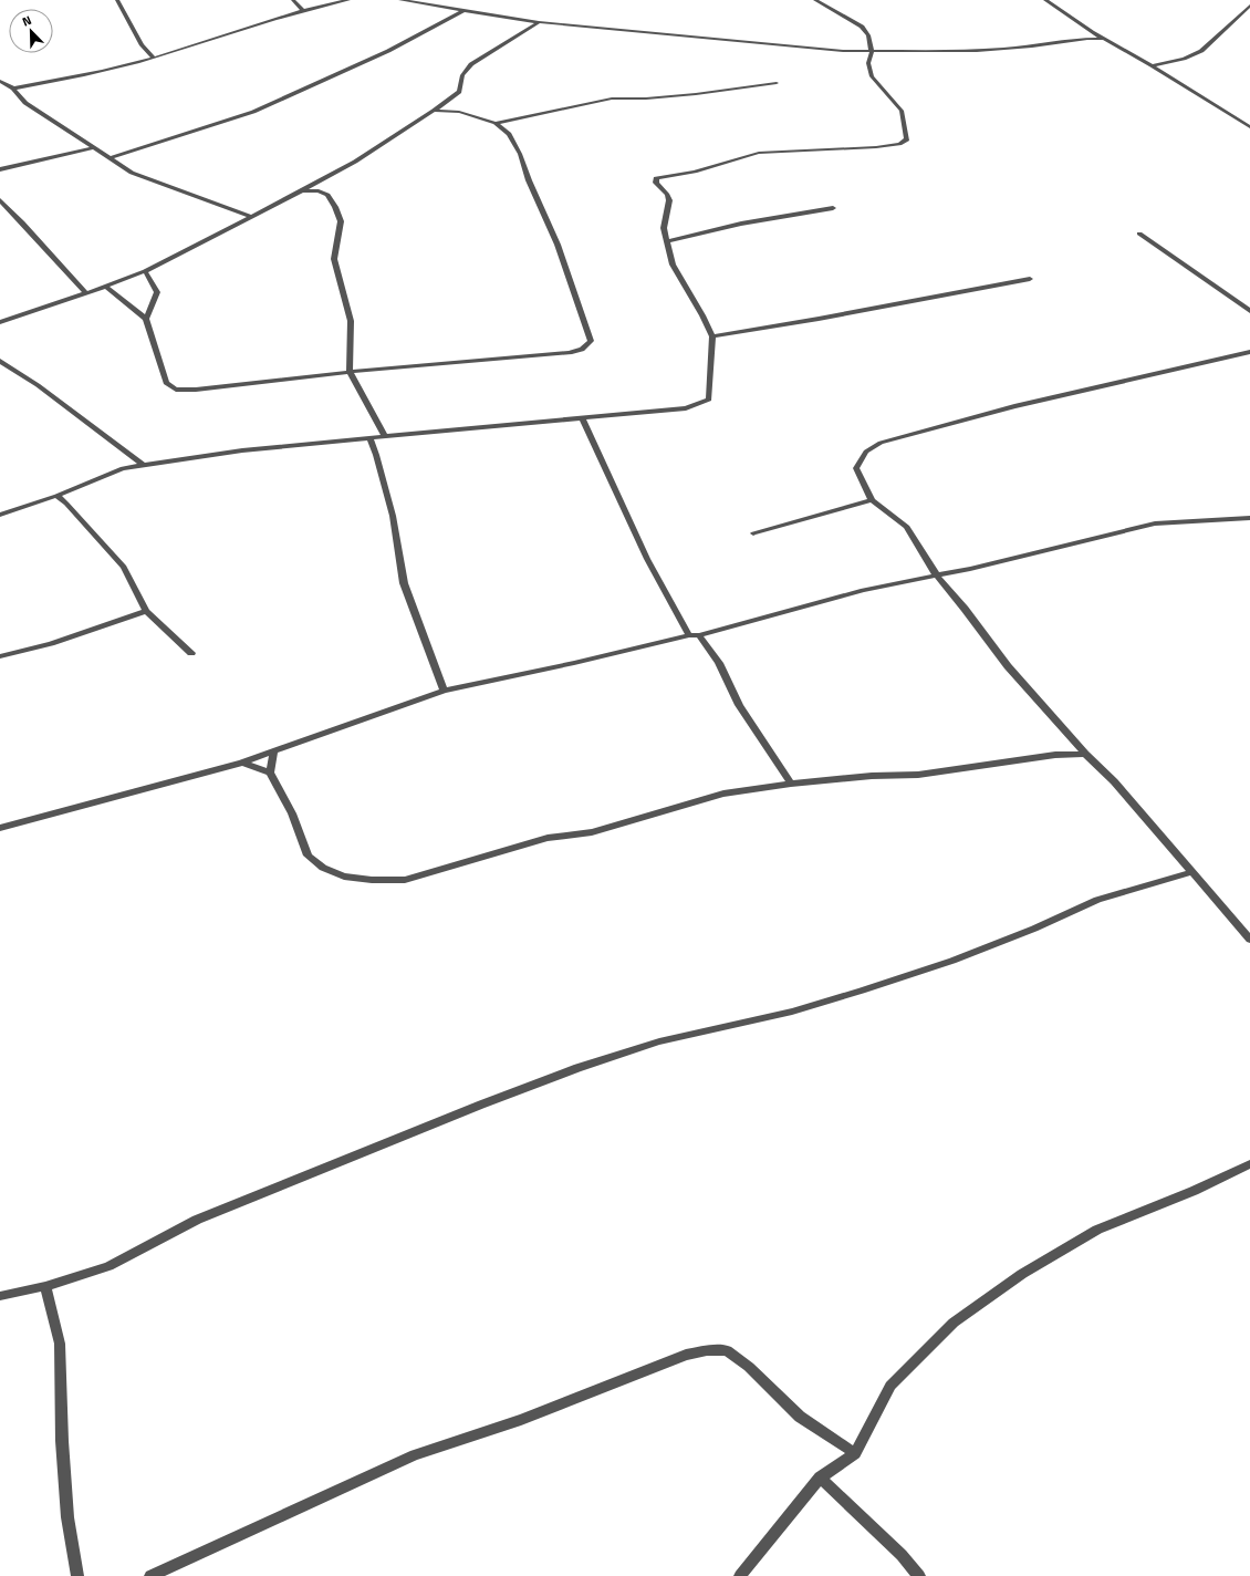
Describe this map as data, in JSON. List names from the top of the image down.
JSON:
{
  "north": "top left"
}
